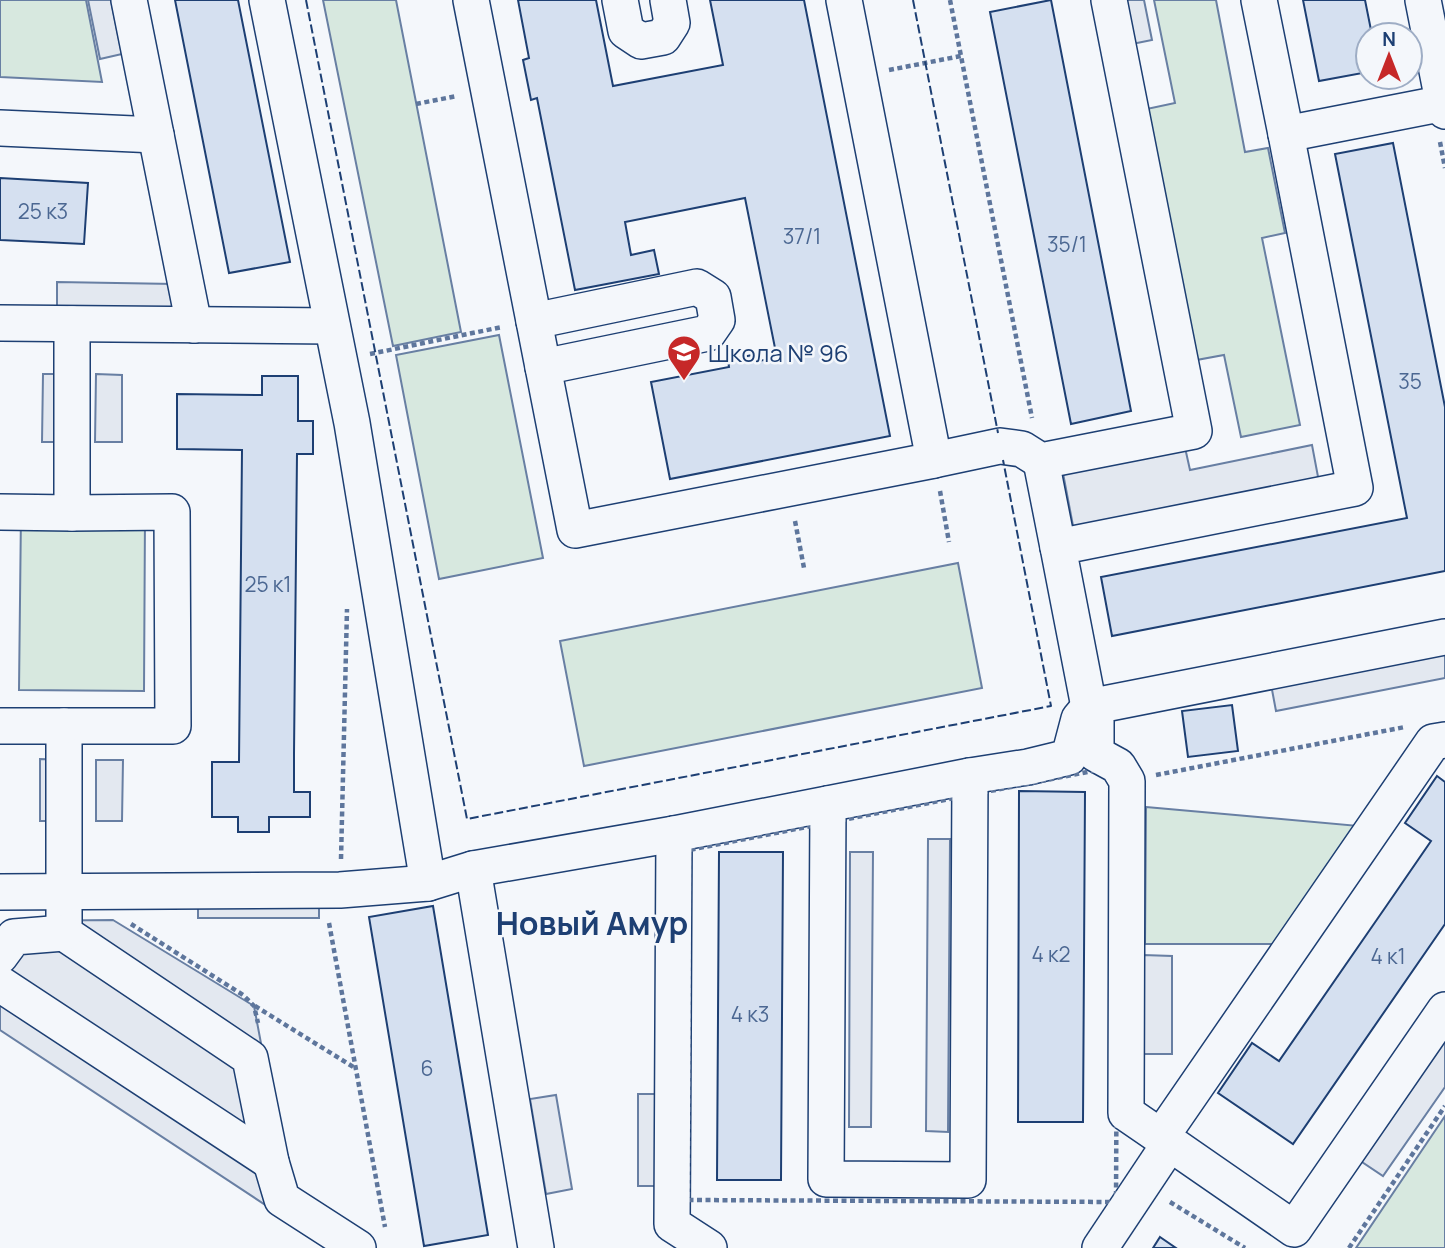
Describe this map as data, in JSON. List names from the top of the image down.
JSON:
{
  "districts": ["Новый Амур"],
  "places": {
    "school or university": ["Школа № 96"]
  },
  "house_numbers": [
    "25 к3",
    "37/1",
    "35/1",
    "35",
    "25 к1",
    "4 к2",
    "4 к1",
    "4 к3",
    "6"
  ],
  "north": "top"
}
